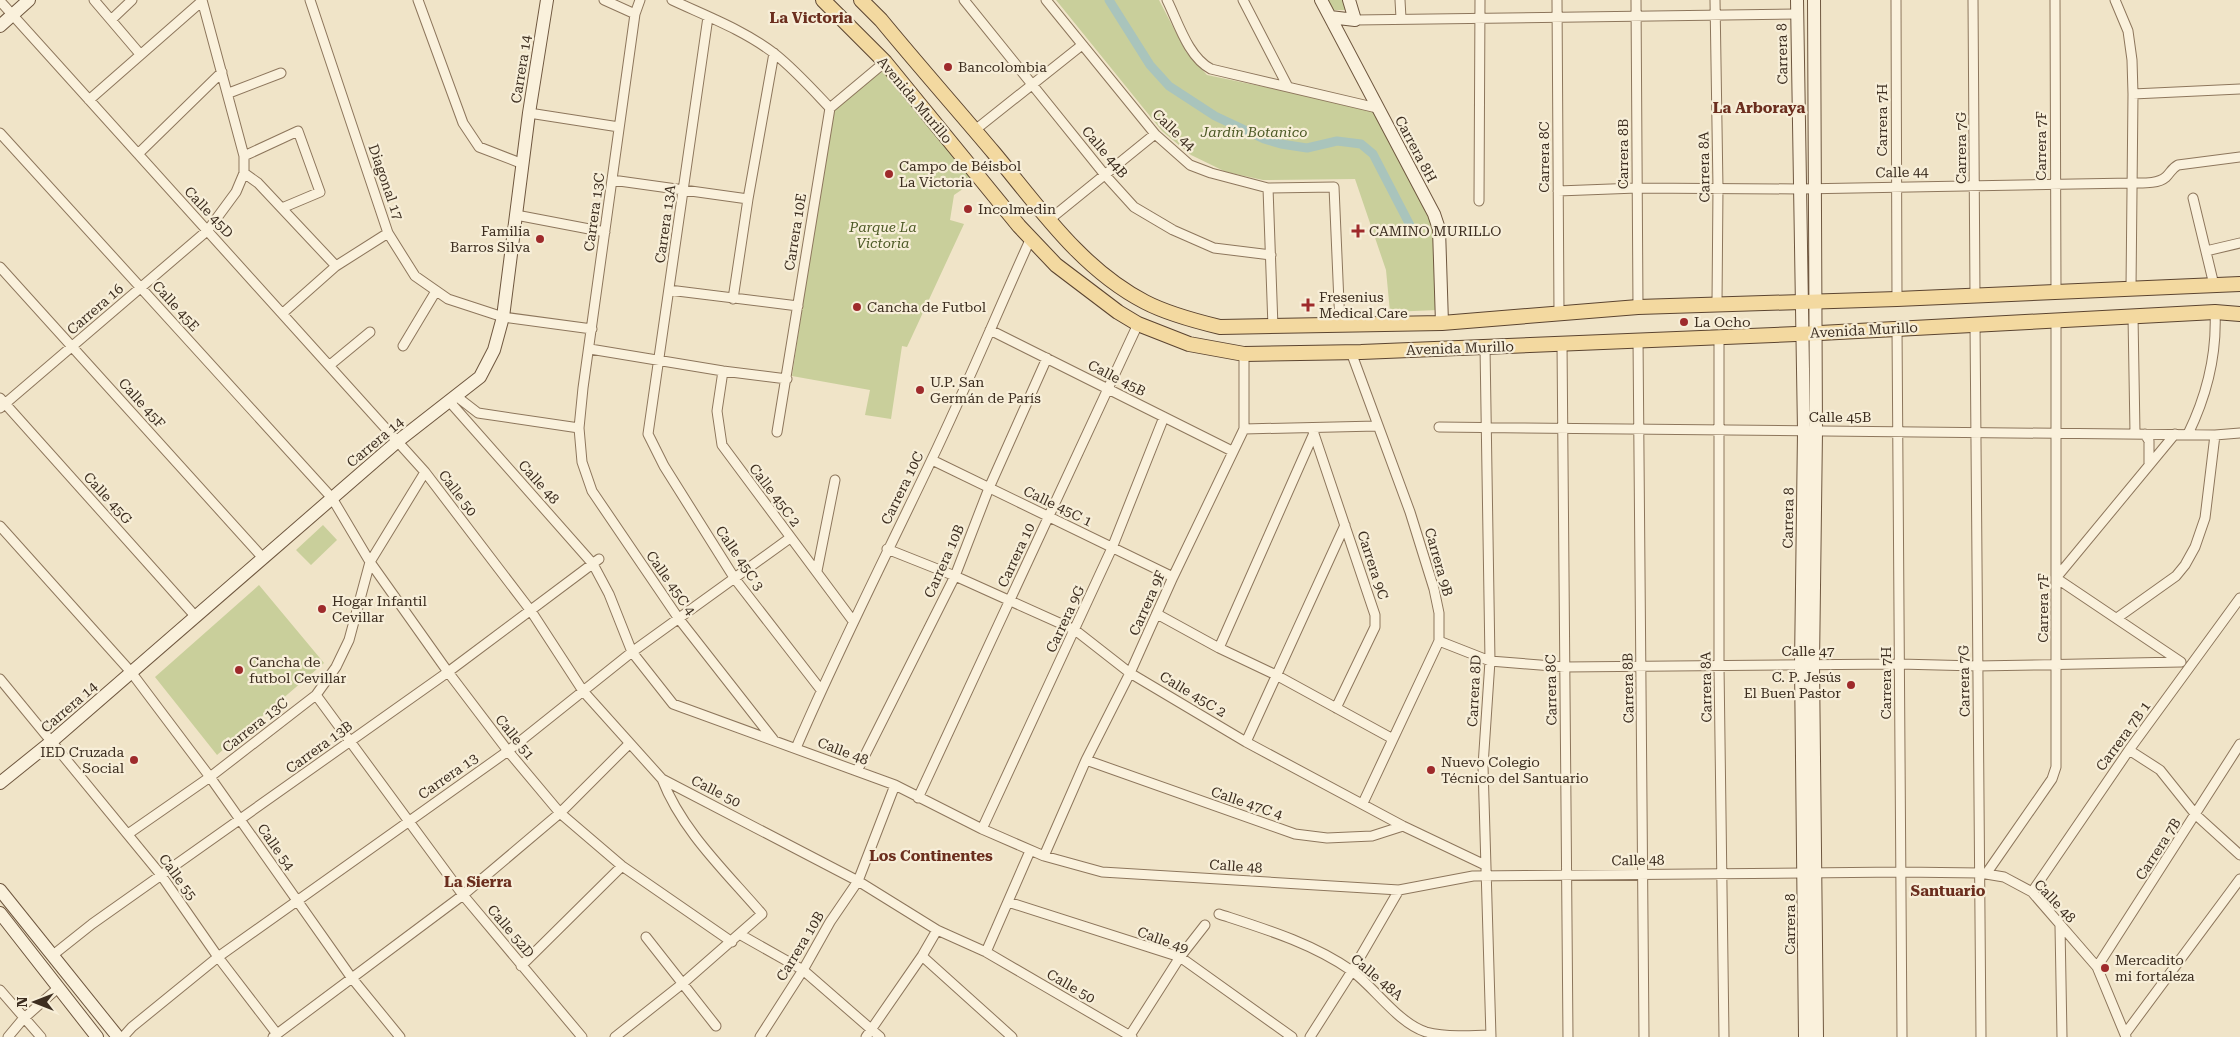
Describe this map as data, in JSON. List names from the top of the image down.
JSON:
{
  "streets": {
    "main road": ["Avenida Murillo"],
    "street": [
      "Carrera 8",
      "Carrera 14",
      "Carrera 7H",
      "Calle 44",
      "Carrera 7F",
      "Carrera 7G",
      "Carrera 8H",
      "Calle 44B",
      "Carrera 8B",
      "Carrera 8C",
      "Carrera 8A",
      "Diagonal 17",
      "Calle 45D",
      "Carrera 13C",
      "Carrera 13A",
      "Carrera 10E",
      "Calle 45E",
      "Carrera 16",
      "Calle 45B",
      "Calle 45F",
      "Calle 48",
      "Carrera 10C",
      "Calle 50",
      "Calle 45C 2",
      "Calle 45G",
      "Calle 45C 1",
      "Carrera 10",
      "Calle 45C 3",
      "Carrera 10B",
      "Carrera 9B",
      "Carrera 9C",
      "Calle 45C 4",
      "Carrera 9F",
      "Carrera 9G",
      "Calle 47",
      "Carrera 8D",
      "Carrera 7B 1",
      "Calle 51",
      "Carrera 13B",
      "Carrera 13",
      "Calle 47C 4",
      "Calle 54",
      "Carrera 7B",
      "Calle 55",
      "Calle 52D",
      "Calle 49",
      "Calle 48A"
    ]
  },
  "crossings": [
    ["Carrera 8", "Avenida Murillo"],
    ["Carrera 8", "Calle 44"],
    ["Carrera 8", "Calle 45B"],
    ["Carrera 8", "Calle 48"],
    ["Carrera 8", "Calle 47"],
    ["Carrera 14", "Diagonal 17"],
    ["Carrera 14", "Calle 45D"],
    ["Carrera 14", "Calle 45E"],
    ["Carrera 14", "Calle 45F"],
    ["Carrera 14", "Calle 48"],
    ["Carrera 14", "Calle 50"],
    ["Carrera 14", "Calle 45G"],
    ["Carrera 14", "Calle 51"],
    ["Carrera 14", "Calle 54"],
    ["Carrera 14", "Calle 55"],
    ["Avenida Murillo", "Carrera 7H"],
    ["Avenida Murillo", "Calle 44"],
    ["Avenida Murillo", "Carrera 7F"],
    ["Avenida Murillo", "Carrera 7G"],
    ["Avenida Murillo", "Carrera 8H"],
    ["Avenida Murillo", "Carrera 8B"],
    ["Avenida Murillo", "Carrera 8C"],
    ["Avenida Murillo", "Carrera 8A"],
    ["Avenida Murillo", "Carrera 10C"],
    ["Avenida Murillo", "Carrera 10"],
    ["Avenida Murillo", "Carrera 9B"],
    ["Avenida Murillo", "Carrera 9F"],
    ["Avenida Murillo", "Carrera 8D"],
    ["Carrera 7H", "Calle 44"],
    ["Carrera 7H", "Calle 45B"],
    ["Carrera 7H", "Calle 48"],
    ["Carrera 7H", "Calle 47"],
    ["Calle 44", "Carrera 7F"],
    ["Calle 44", "Carrera 7G"],
    ["Calle 44", "Carrera 8B"],
    ["Calle 44", "Carrera 8C"],
    ["Calle 44", "Carrera 8A"],
    ["Carrera 7F", "Carrera 7G"],
    ["Carrera 7F", "Calle 45B"],
    ["Carrera 7F", "Calle 48"],
    ["Carrera 7F", "Calle 47"],
    ["Carrera 7G", "Calle 45B"],
    ["Carrera 7G", "Calle 48"],
    ["Carrera 7G", "Calle 47"],
    ["Carrera 8B", "Calle 45B"],
    ["Carrera 8B", "Calle 48"],
    ["Carrera 8B", "Calle 47"],
    ["Carrera 8C", "Calle 45B"],
    ["Carrera 8C", "Calle 48"],
    ["Carrera 8C", "Calle 47"],
    ["Carrera 8A", "Calle 45B"],
    ["Carrera 8A", "Calle 48"],
    ["Carrera 8A", "Calle 47"],
    ["Diagonal 17", "Carrera 13C"],
    ["Calle 45D", "Carrera 16"],
    ["Calle 45D", "Calle 50"],
    ["Carrera 13C", "Calle 50"],
    ["Carrera 13C", "Calle 45C 4"],
    ["Carrera 13C", "Calle 51"],
    ["Carrera 13C", "Calle 54"],
    ["Carrera 13C", "Calle 55"],
    ["Carrera 13C", "Calle 52D"],
    ["Carrera 13A", "Calle 45C 3"],
    ["Calle 45E", "Carrera 16"],
    ["Calle 45E", "Calle 51"],
    ["Carrera 16", "Calle 45F"],
    ["Carrera 16", "Calle 45G"],
    ["Calle 45B", "Carrera 10C"],
    ["Calle 45B", "Carrera 10"],
    ["Calle 45B", "Carrera 10B"],
    ["Calle 45B", "Carrera 9F"],
    ["Calle 45B", "Carrera 9G"],
    ["Calle 45B", "Carrera 8D"],
    ["Calle 48", "Carrera 10C"],
    ["Calle 48", "Carrera 10"],
    ["Calle 48", "Carrera 10B"],
    ["Calle 48", "Calle 45C 4"],
    ["Calle 48", "Carrera 9F"],
    ["Calle 48", "Carrera 9G"],
    ["Calle 48", "Carrera 8D"],
    ["Calle 48", "Carrera 7B 1"],
    ["Calle 48", "Carrera 13B"],
    ["Calle 48", "Carrera 13"],
    ["Calle 48", "Carrera 7B"],
    ["Carrera 10C", "Calle 45C 2"],
    ["Carrera 10C", "Calle 45C 1"],
    ["Carrera 10C", "Calle 45C 3"],
    ["Calle 50", "Carrera 10B"],
    ["Calle 50", "Carrera 13B"],
    ["Calle 50", "Carrera 13"],
    ["Calle 45C 2", "Carrera 10"],
    ["Calle 45C 2", "Carrera 10B"],
    ["Calle 45C 2", "Carrera 9B"],
    ["Calle 45C 2", "Carrera 9F"],
    ["Calle 45C 2", "Carrera 9G"],
    ["Calle 45C 2", "Carrera 8D"],
    ["Calle 45C 2", "Carrera 13"],
    ["Calle 45C 2", "Calle 47C 4"],
    ["Calle 45C 1", "Carrera 10"],
    ["Calle 45C 1", "Carrera 10B"],
    ["Calle 45C 1", "Carrera 9F"],
    ["Calle 45C 1", "Carrera 9G"],
    ["Calle 45C 3", "Carrera 13"],
    ["Carrera 9B", "Calle 47"],
    ["Calle 45C 4", "Carrera 13"],
    ["Carrera 9F", "Calle 47C 4"],
    ["Calle 47", "Carrera 8D"],
    ["Calle 47", "Carrera 7B 1"],
    ["Carrera 8D", "Calle 48A"],
    ["Calle 51", "Carrera 13B"],
    ["Calle 51", "Carrera 13"],
    ["Carrera 13B", "Calle 54"],
    ["Carrera 13B", "Calle 55"],
    ["Carrera 13B", "Calle 52D"],
    ["Carrera 13", "Calle 54"],
    ["Carrera 13", "Calle 55"],
    ["Carrera 13", "Calle 52D"]
  ],
  "districts": [
    "La Victoria",
    "La Arboraya",
    "Los Continentes",
    "La Sierra",
    "Santuario"
  ],
  "parks": ["Jardín Botanico", "Parque La Victoria"],
  "places": {
    "other": [
      "Bancolombia",
      "Campo de Béisbol La Victoria",
      "Incolmedin",
      "Familia Barros Silva",
      "Cancha de Futbol",
      "La Ocho",
      "U.P. San Germán de París",
      "Hogar Infantil Cevillar",
      "Cancha de futbol Cevillar",
      "C. P. Jesús El Buen Pastor",
      "IED Cruzada Social",
      "Nuevo Colegio Técnico del Santuario",
      "Mercadito mi fortaleza"
    ],
    "health": ["CAMINO MURILLO", "Fresenius Medical Care"]
  },
  "north": "left"
}
